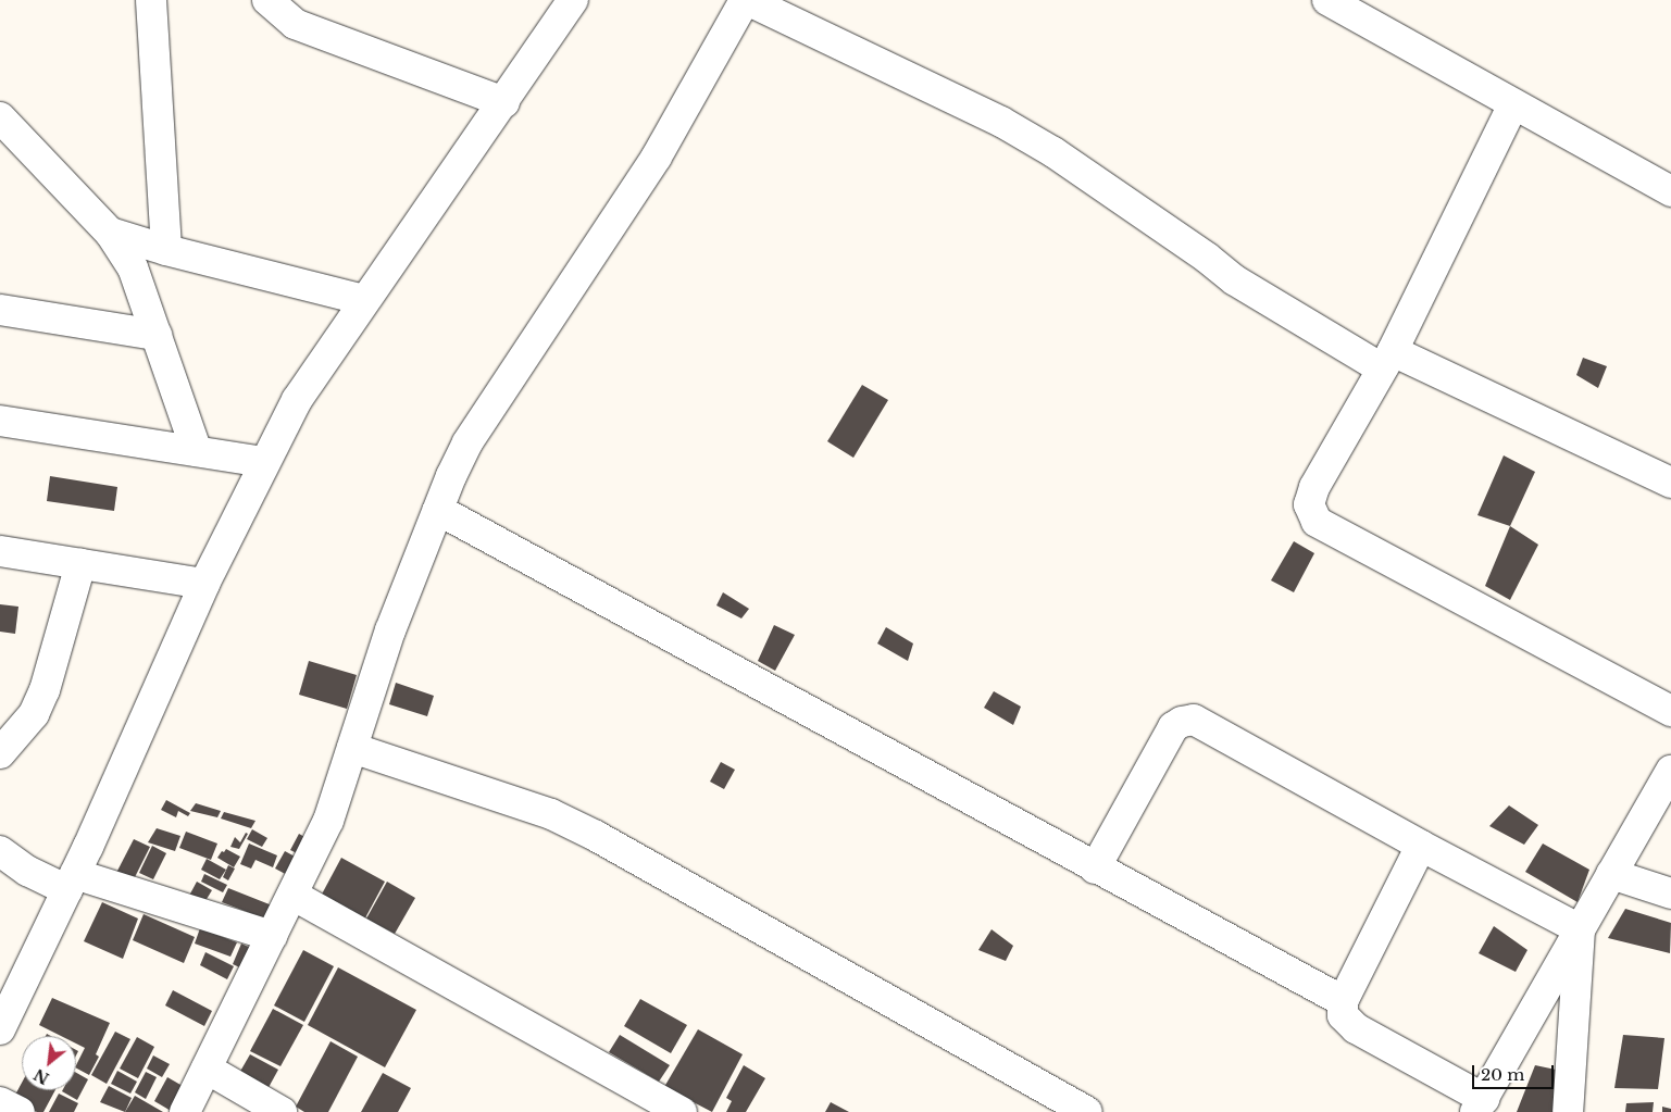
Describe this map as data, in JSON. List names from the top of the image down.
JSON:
{
  "scale_bar": "20 m",
  "north": "bottom left"
}
